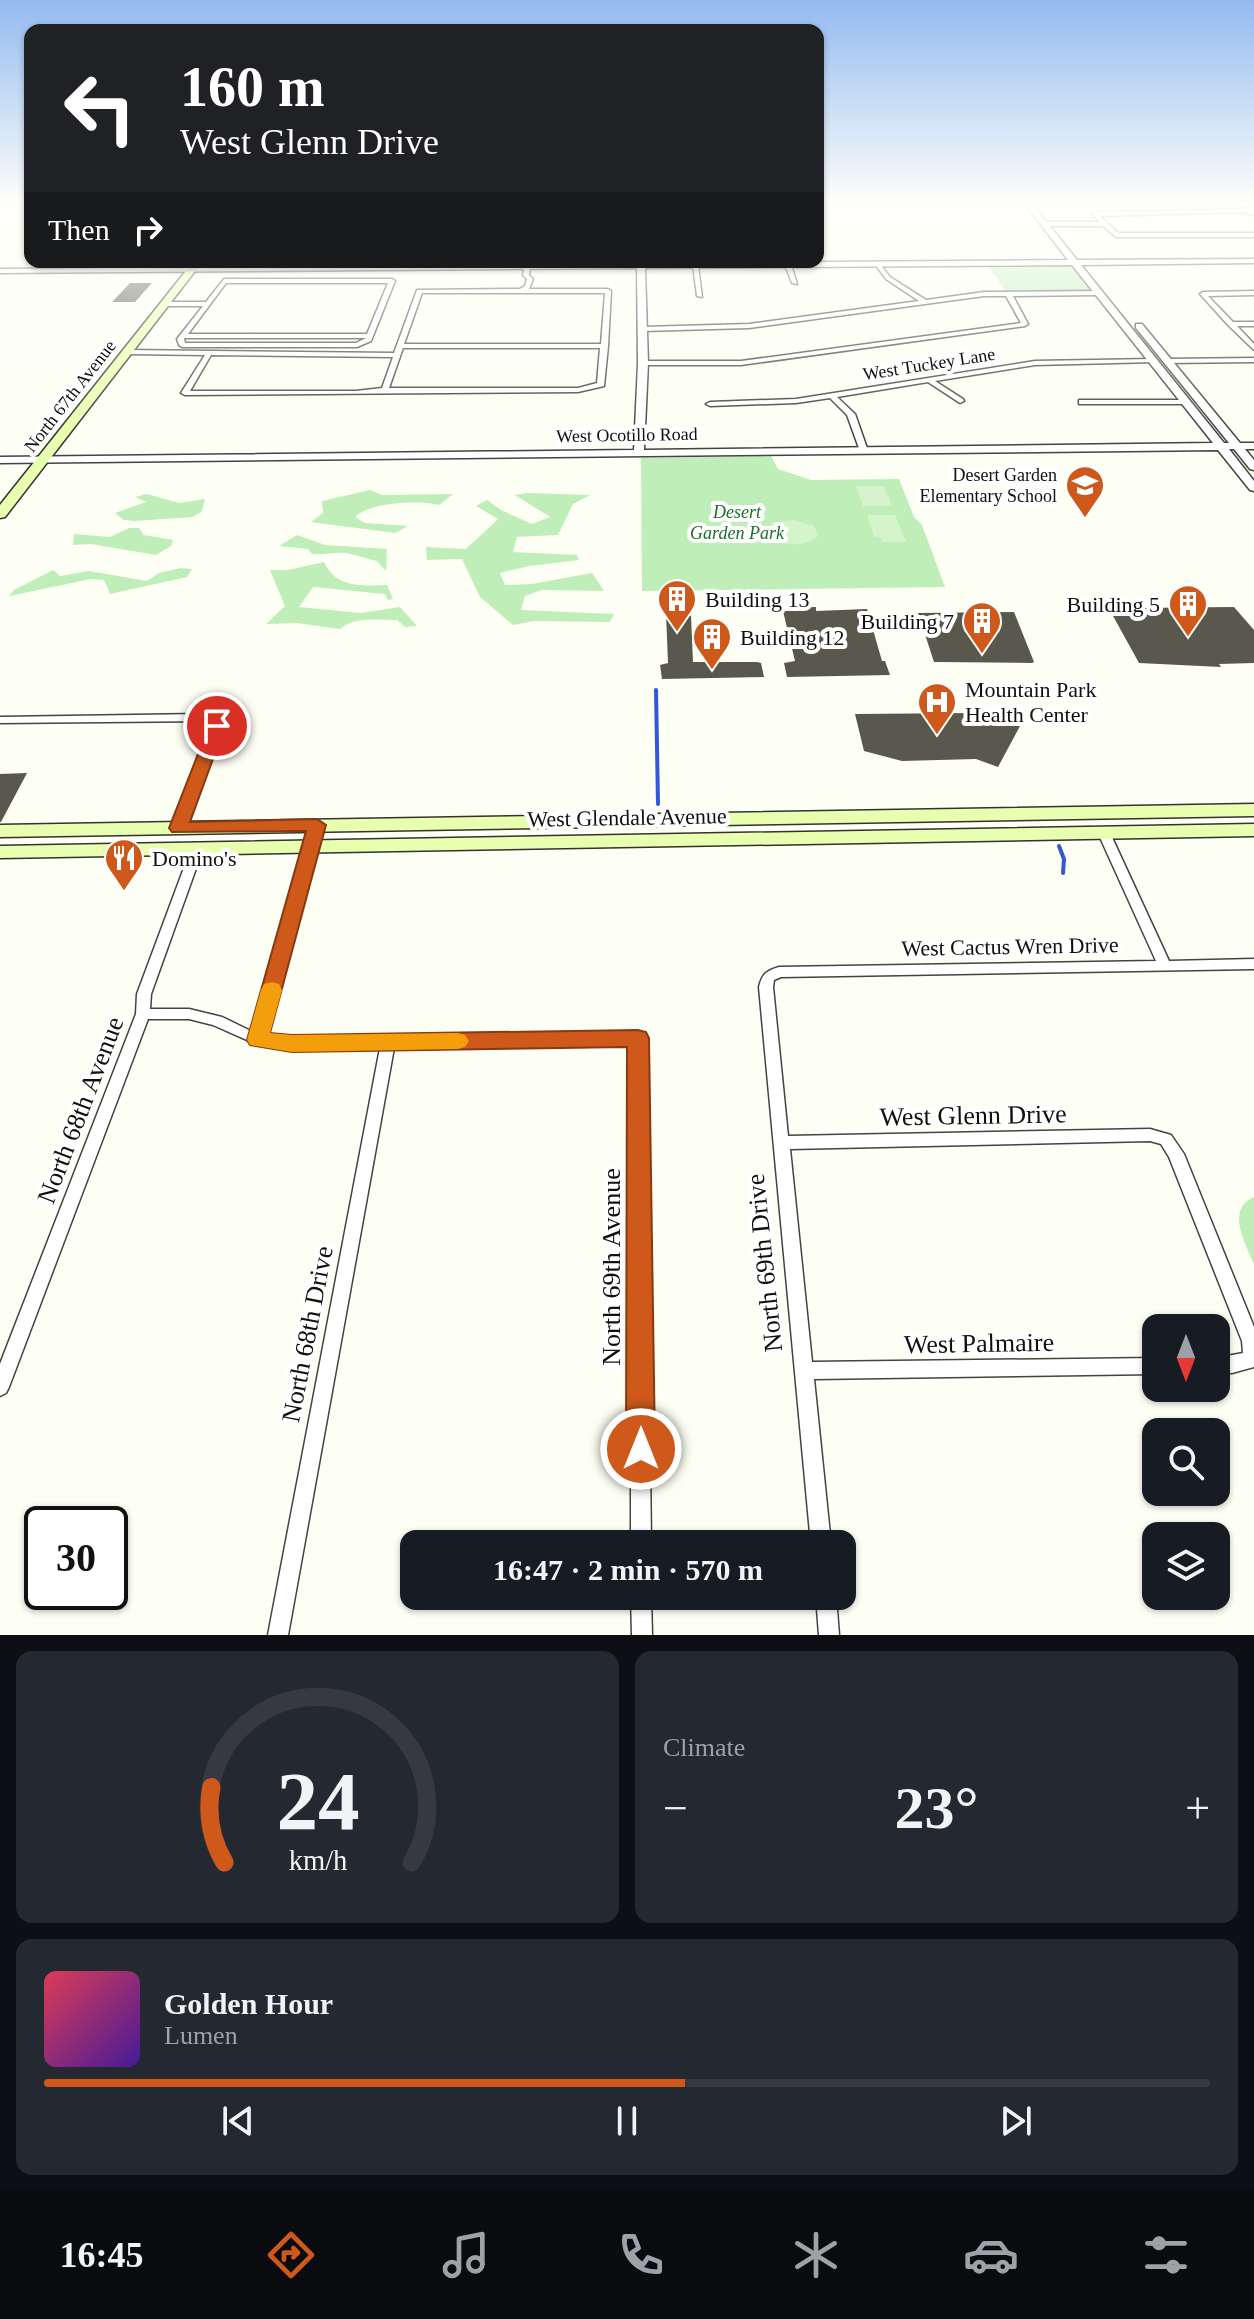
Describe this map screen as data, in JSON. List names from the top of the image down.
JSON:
{
  "streets": {
    "main road": ["North 67th Avenue", "West Glendale Avenue"],
    "street": [
      "West Tuckey Lane",
      "West Ocotillo Road",
      "West Cactus Wren Drive",
      "North 68th Avenue",
      "West Glenn Drive",
      "North 69th Drive",
      "North 69th Avenue",
      "North 68th Drive",
      "West Palmaire"
    ]
  },
  "crossings": [
    ["North 67th Avenue", "West Ocotillo Road"],
    ["West Glendale Avenue", "North 68th Avenue"],
    ["West Cactus Wren Drive", "North 69th Drive"],
    ["West Glenn Drive", "North 69th Drive"],
    ["North 69th Drive", "West Palmaire"],
    ["North 69th Avenue", "North 68th Drive"]
  ],
  "parks": ["Desert Garden Park"],
  "places": {
    "school or university": ["Desert Garden Elementary School"],
    "building": [
      "Building 13",
      "Building 5",
      "Building 7",
      "Building 12"
    ],
    "hospital": ["Mountain Park Health Center"],
    "restaurant": ["Domino's"]
  },
  "north": "bottom",
  "page": {
    "turn": ["160 m", "West Glenn Drive"],
    "then": "Then",
    "limit": "30",
    "trip": "16:47 · 2 min · 570 m",
    "tile": "Climate",
    "heat": ["−", "23°", "+"],
    "song": ["Golden Hour", "Lumen"],
    "tabs": "16:45",
    "gauge": ["24", "km/h"]
  }
}
